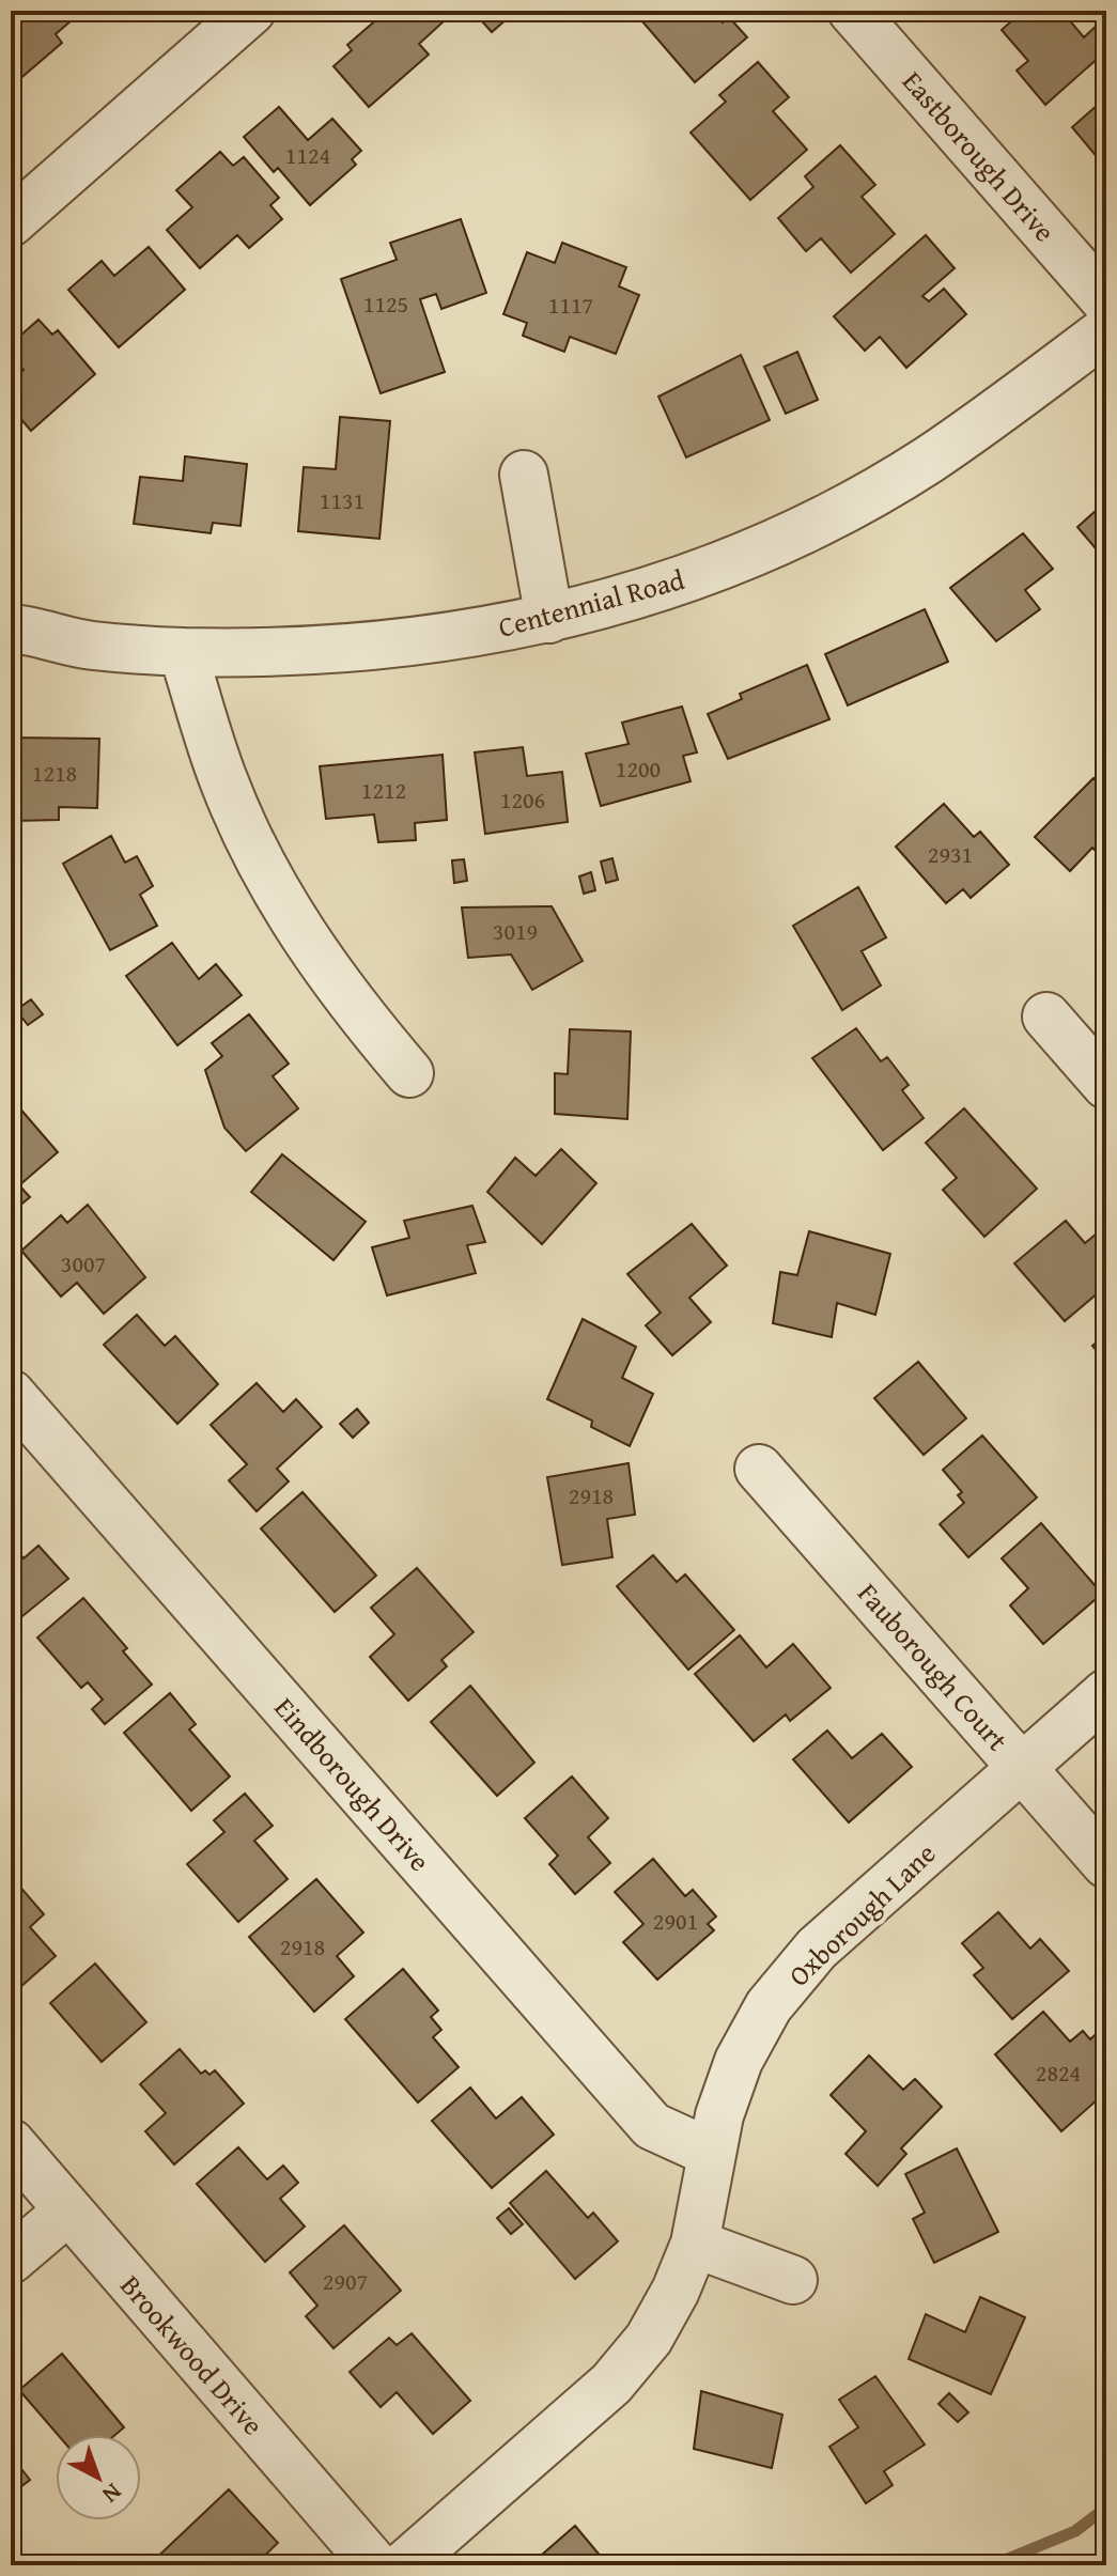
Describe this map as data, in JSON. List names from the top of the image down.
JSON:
{
  "streets": {
    "street": [
      "Eastborough Drive",
      "Centennial Road",
      "Fauborough Court",
      "Eindborough Drive",
      "Oxborough Lane",
      "Brookwood Drive"
    ]
  },
  "crossings": [
    ["Fauborough Court", "Oxborough Lane"],
    ["Eindborough Drive", "Oxborough Lane"]
  ],
  "house_numbers": [
    "1124",
    "1125",
    "1117",
    "1131",
    "1200",
    "1218",
    "1212",
    "1206",
    "2931",
    "3019",
    "3007",
    "2918",
    "2901",
    "2918",
    "2824",
    "2907"
  ],
  "north": "bottom right"
}
